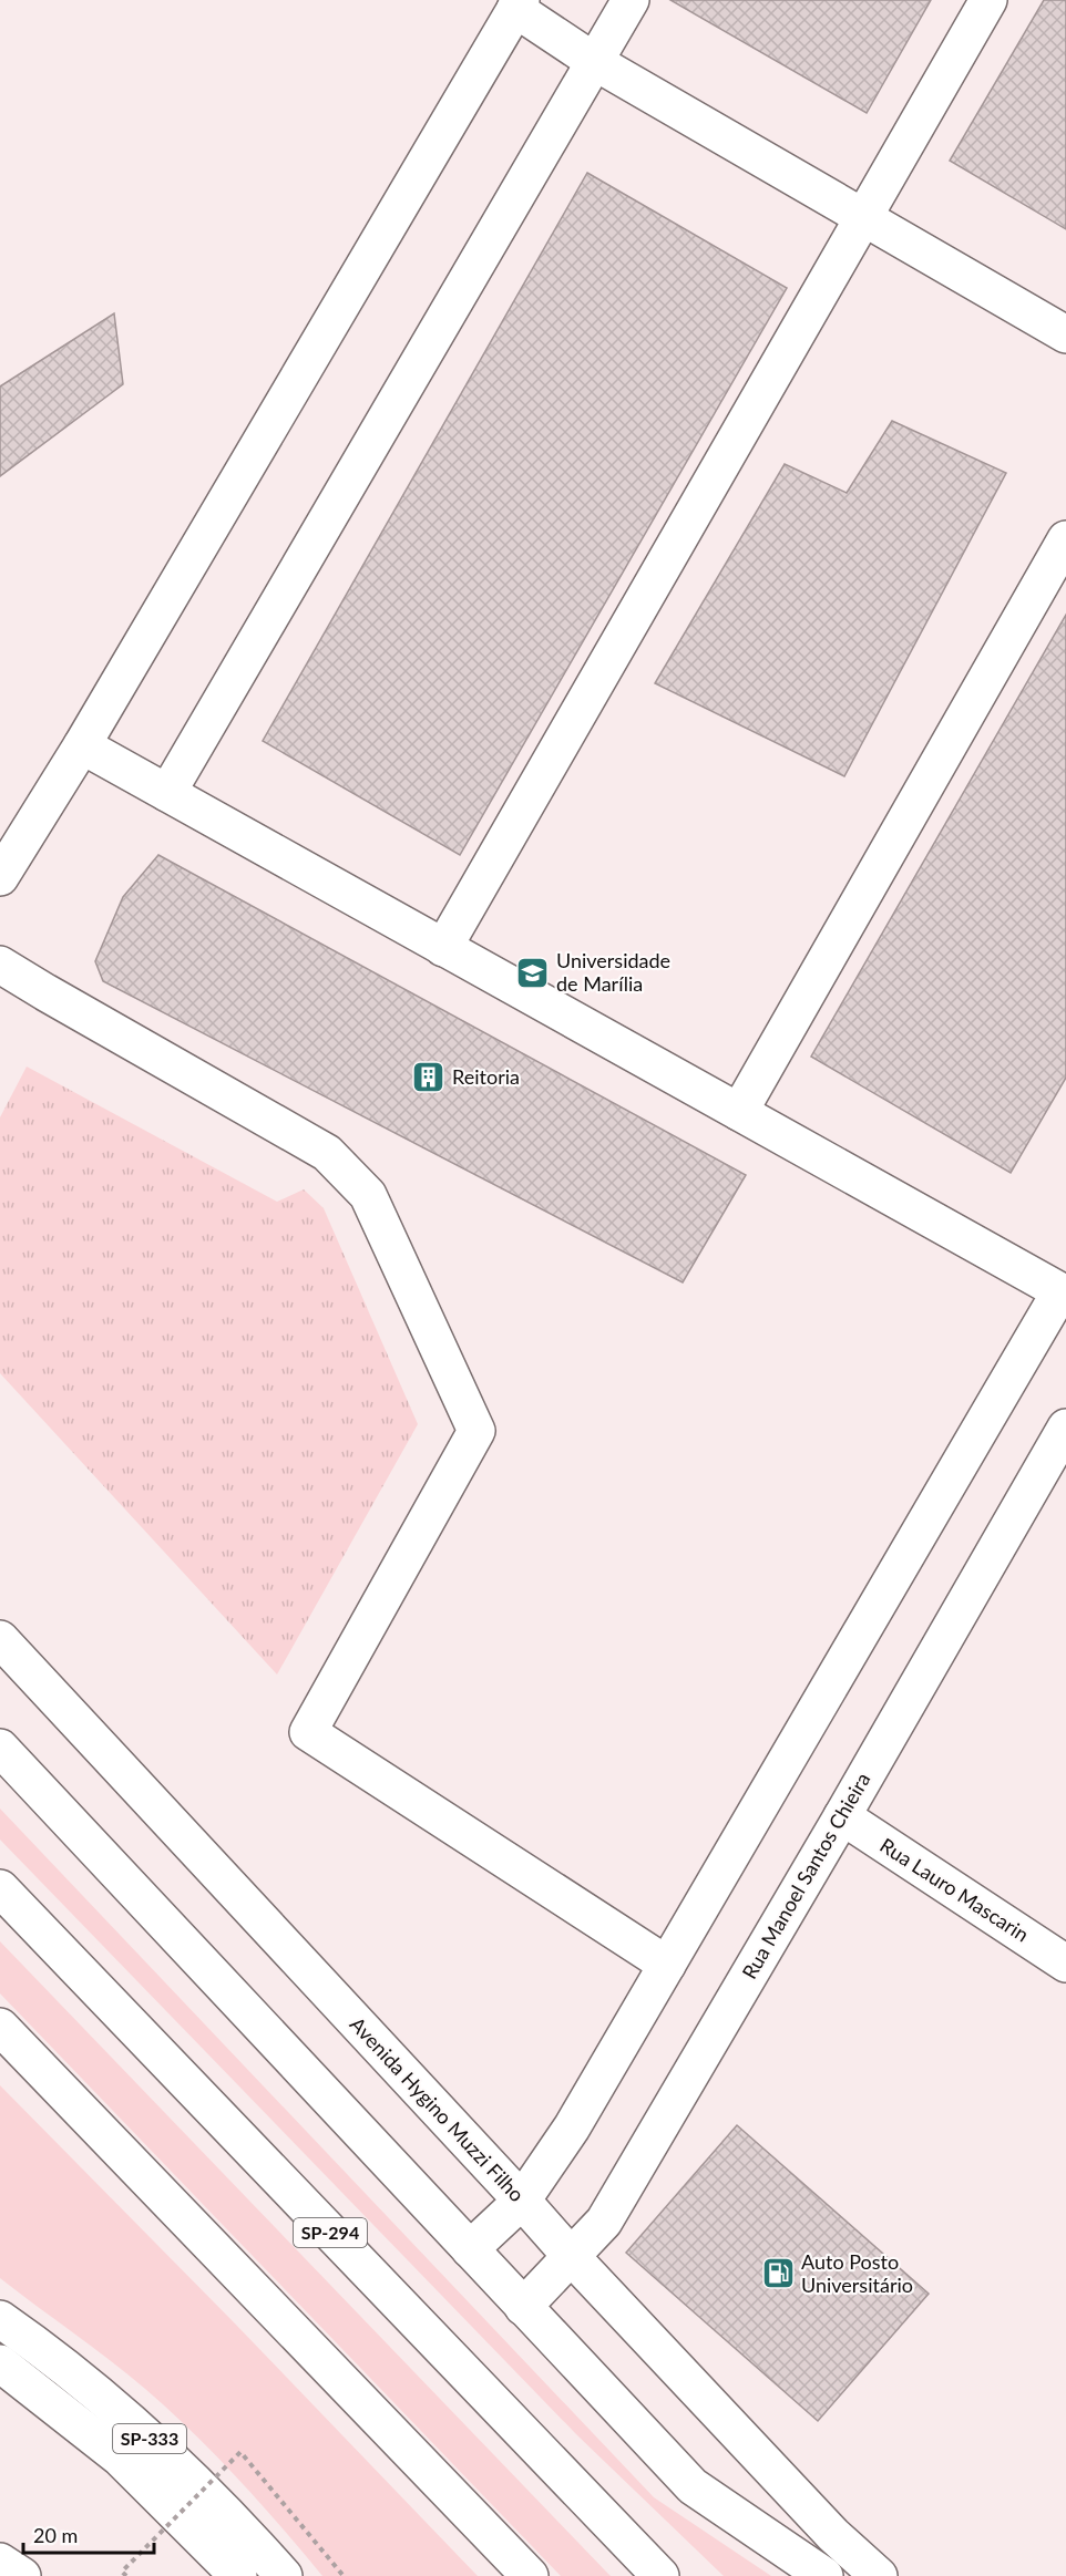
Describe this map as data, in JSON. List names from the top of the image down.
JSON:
{
  "streets": {
    "main road": [
      "Rua Manoel Santos Chieira",
      "Rua Lauro Mascarin",
      "Avenida Hygino Muzzi Filho",
      "SP-294",
      "SP-333"
    ]
  },
  "crossings": [
    ["Rua Manoel Santos Chieira", "Rua Lauro Mascarin"],
    ["Rua Manoel Santos Chieira", "Avenida Hygino Muzzi Filho"]
  ],
  "places": {
    "school or university": ["Universidade de Marília"],
    "building": ["Reitoria"],
    "fuel station": ["Auto Posto Universitário"]
  },
  "scale_bar": "20 m"
}
